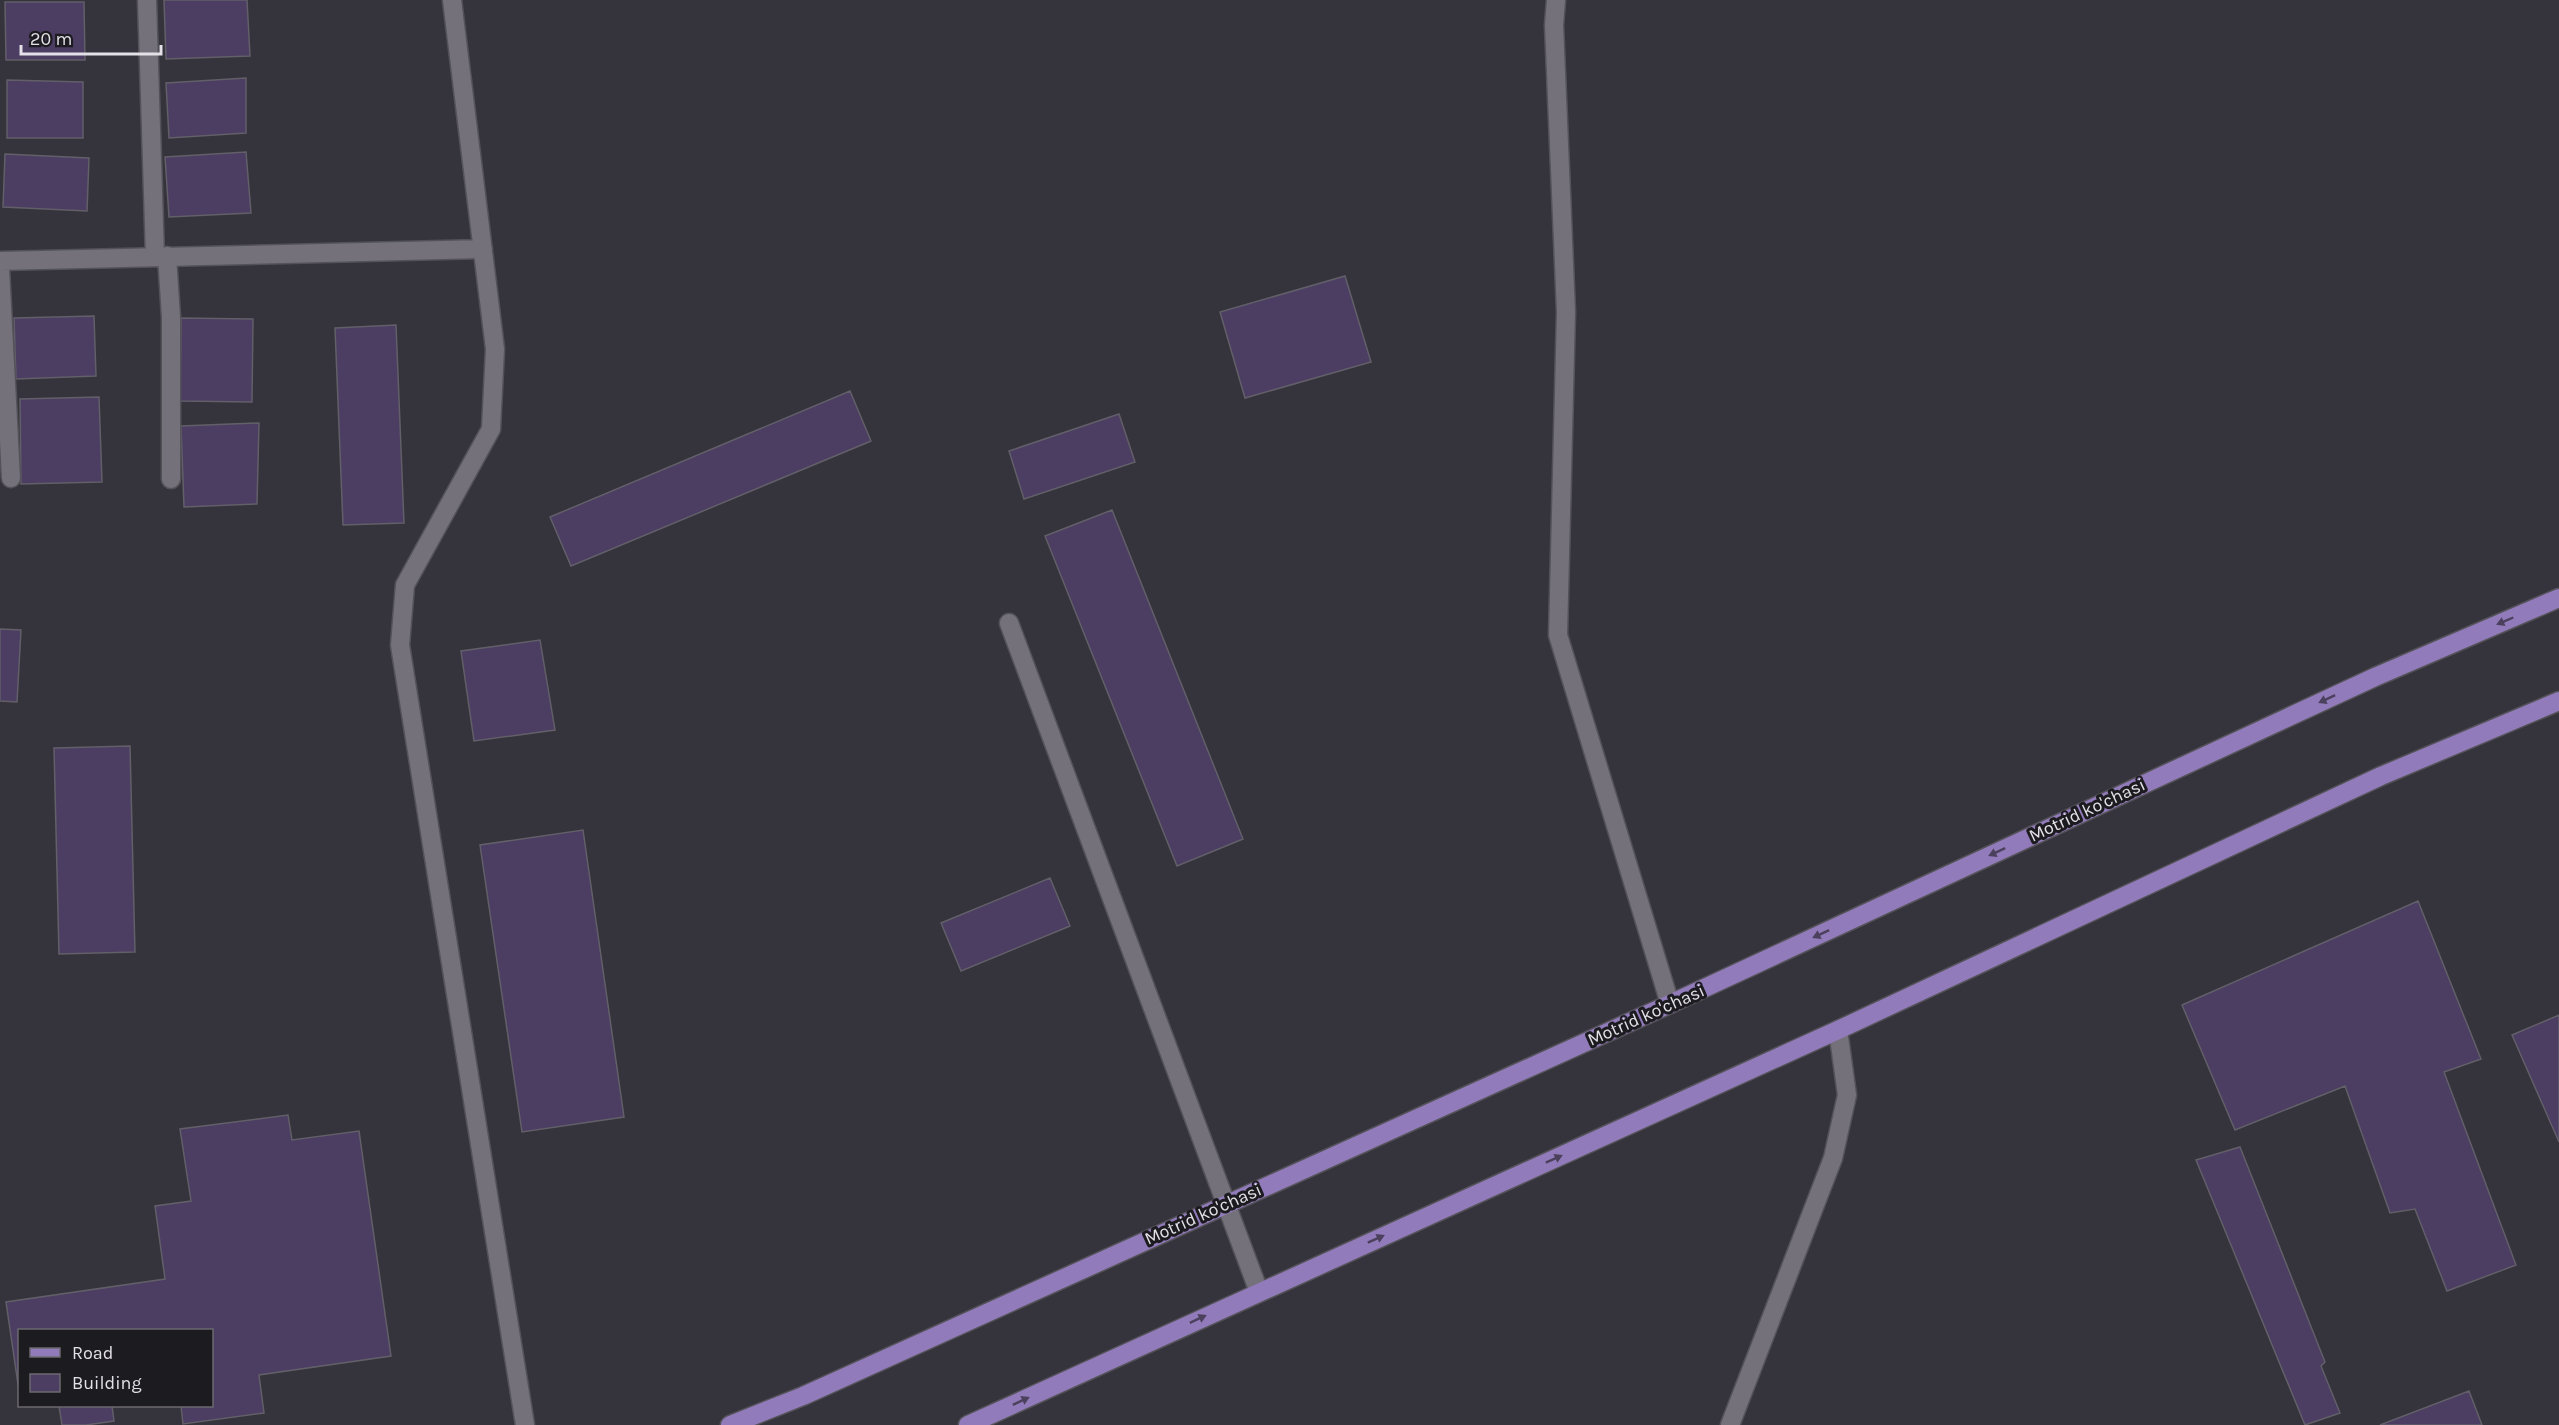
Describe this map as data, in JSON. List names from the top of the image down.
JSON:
{
  "streets": {
    "main road": ["Motrid ko'chasi"]
  },
  "legend": ["Road", "Building"],
  "scale_bar": "20 m"
}
